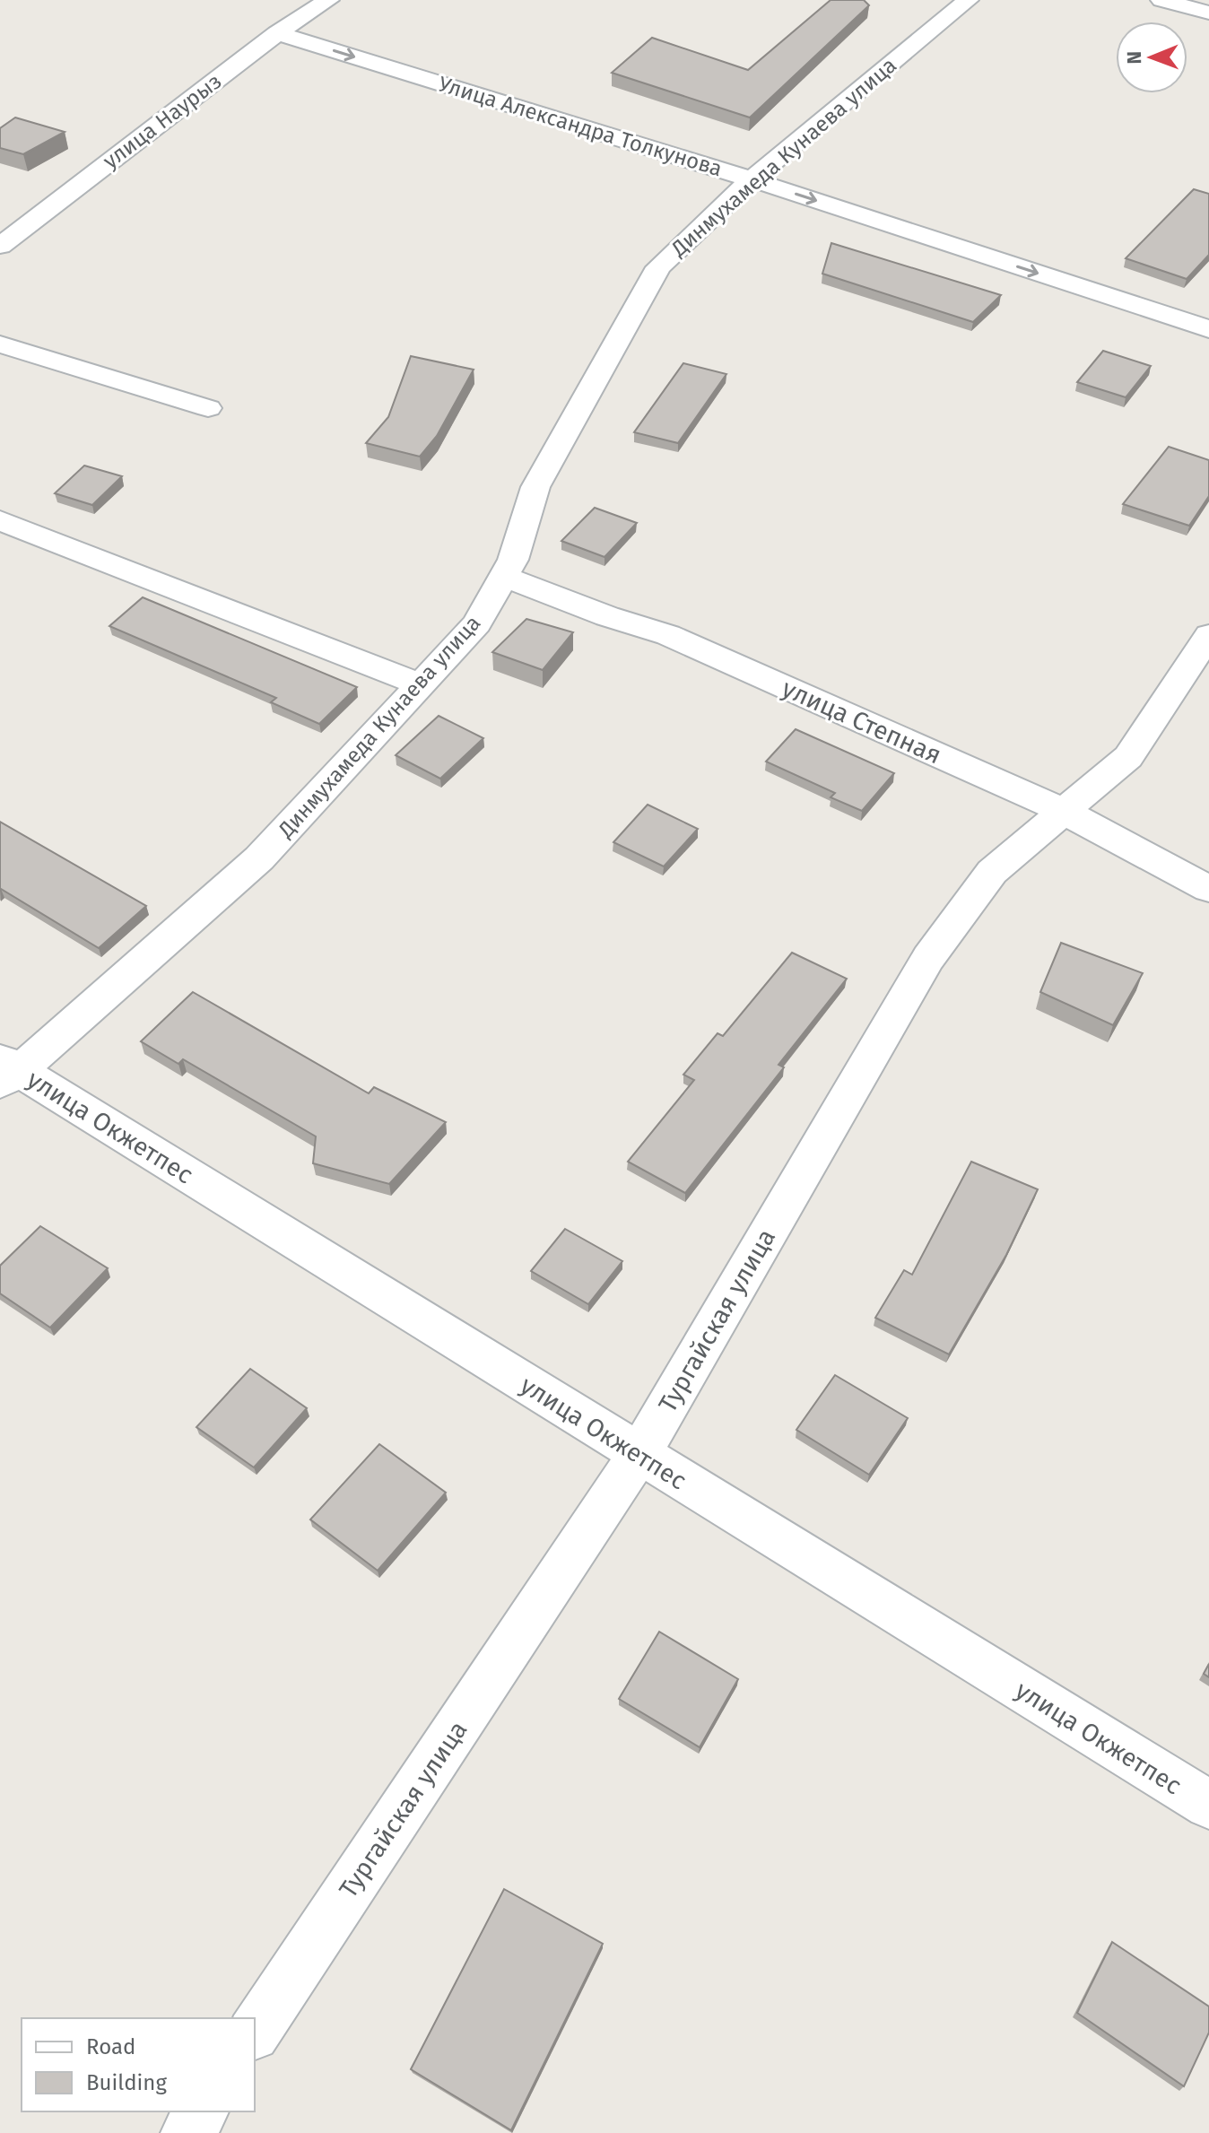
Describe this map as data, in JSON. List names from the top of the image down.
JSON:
{
  "streets": {
    "street": [
      "улица Наурыз",
      "Улица Александра Толкунова",
      "Динмухамеда Кунаева улица",
      "улица Степная",
      "улица Окжетпес",
      "Тургайская улица"
    ]
  },
  "crossings": [
    ["улица Наурыз", "Улица Александра Толкунова"],
    ["Улица Александра Толкунова", "Динмухамеда Кунаева улица"],
    ["Динмухамеда Кунаева улица", "улица Степная"],
    ["Динмухамеда Кунаева улица", "улица Окжетпес"],
    ["улица Степная", "Тургайская улица"],
    ["улица Окжетпес", "Тургайская улица"]
  ],
  "one_way": ["Улица Александра Толкунова"],
  "legend": ["Road", "Building"],
  "north": "left"
}
